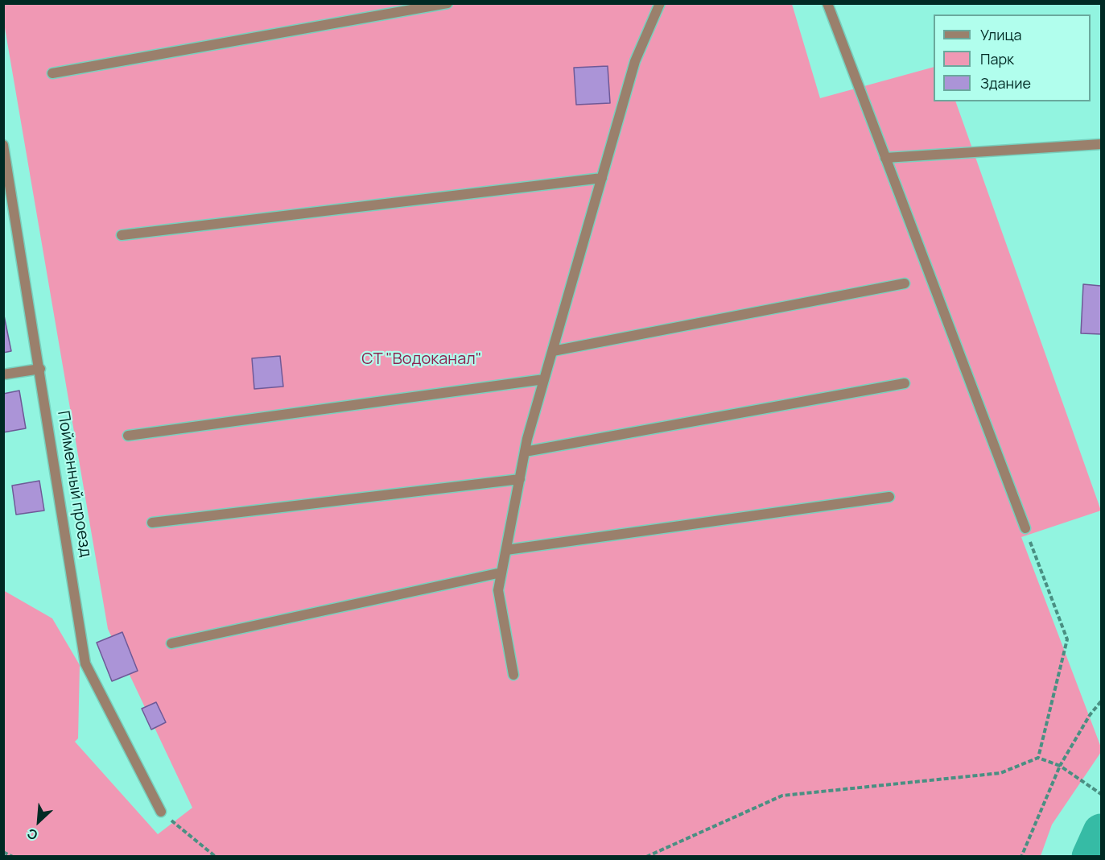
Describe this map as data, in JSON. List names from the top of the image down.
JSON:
{
  "streets": {
    "street": ["Пойменный проезд"]
  },
  "parks": ["СТ \"Водоканал\""],
  "legend": ["Улица", "Парк", "Здание"],
  "north": "bottom left"
}
